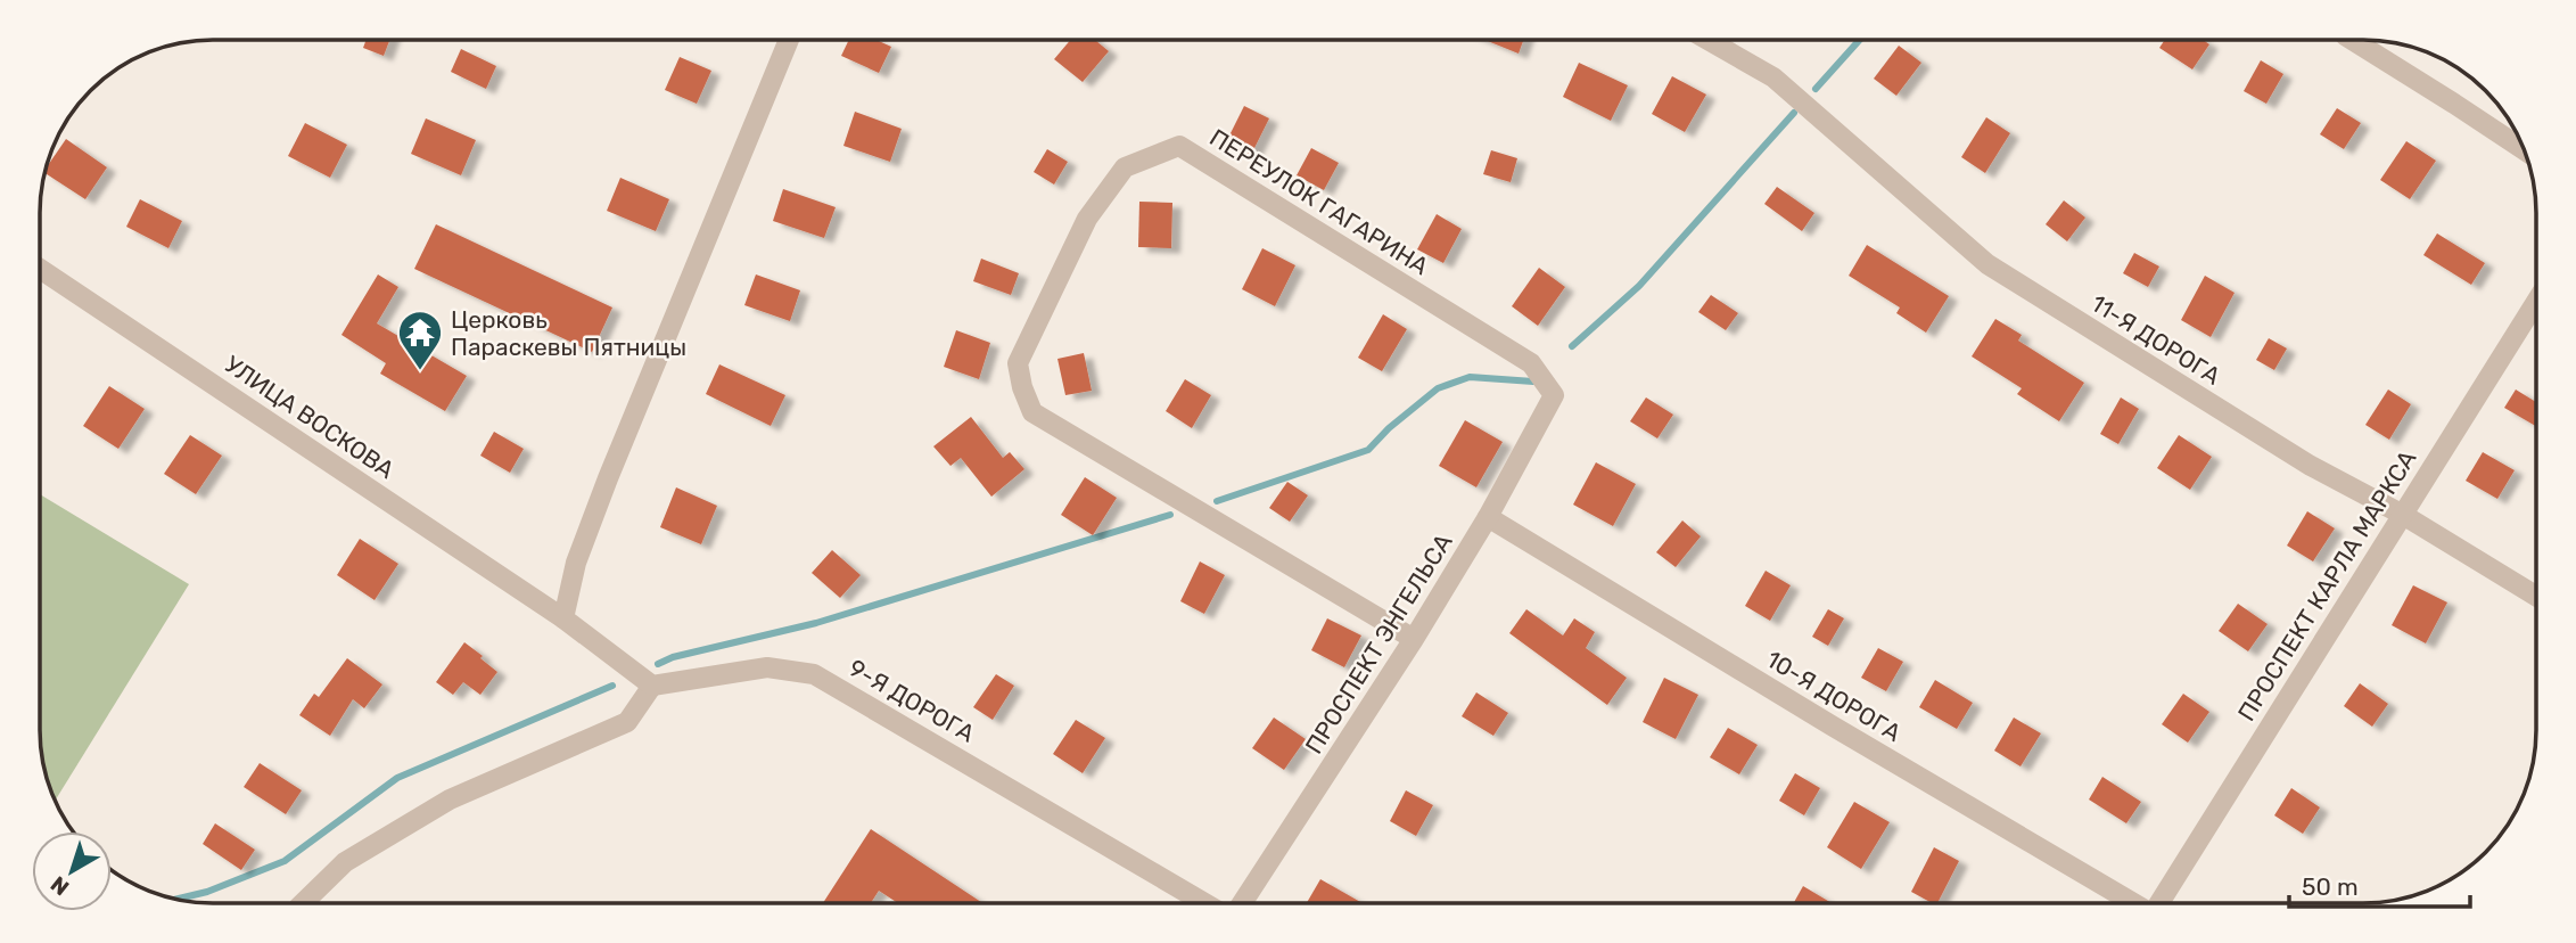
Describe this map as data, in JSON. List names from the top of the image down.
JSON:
{
  "streets": {
    "street": [
      "ПЕРЕУЛОК ГАГАРИНА",
      "11-Я ДОРОГА",
      "УЛИЦА ВОСКОВА",
      "ПРОСПЕКТ КАРЛА МАРКСА",
      "ПРОСПЕКТ ЭНГЕЛЬСА",
      "10-Я ДОРОГА",
      "9-Я ДОРОГА"
    ]
  },
  "crossings": [
    ["ПЕРЕУЛОК ГАГАРИНА", "ПРОСПЕКТ ЭНГЕЛЬСА"],
    ["11-Я ДОРОГА", "ПРОСПЕКТ КАРЛА МАРКСА"],
    ["ПРОСПЕКТ ЭНГЕЛЬСА", "10-Я ДОРОГА"]
  ],
  "places": {
    "temple": ["Церковь Параскевы Пятницы"]
  },
  "scale_bar": "50 m",
  "north": "bottom left"
}
